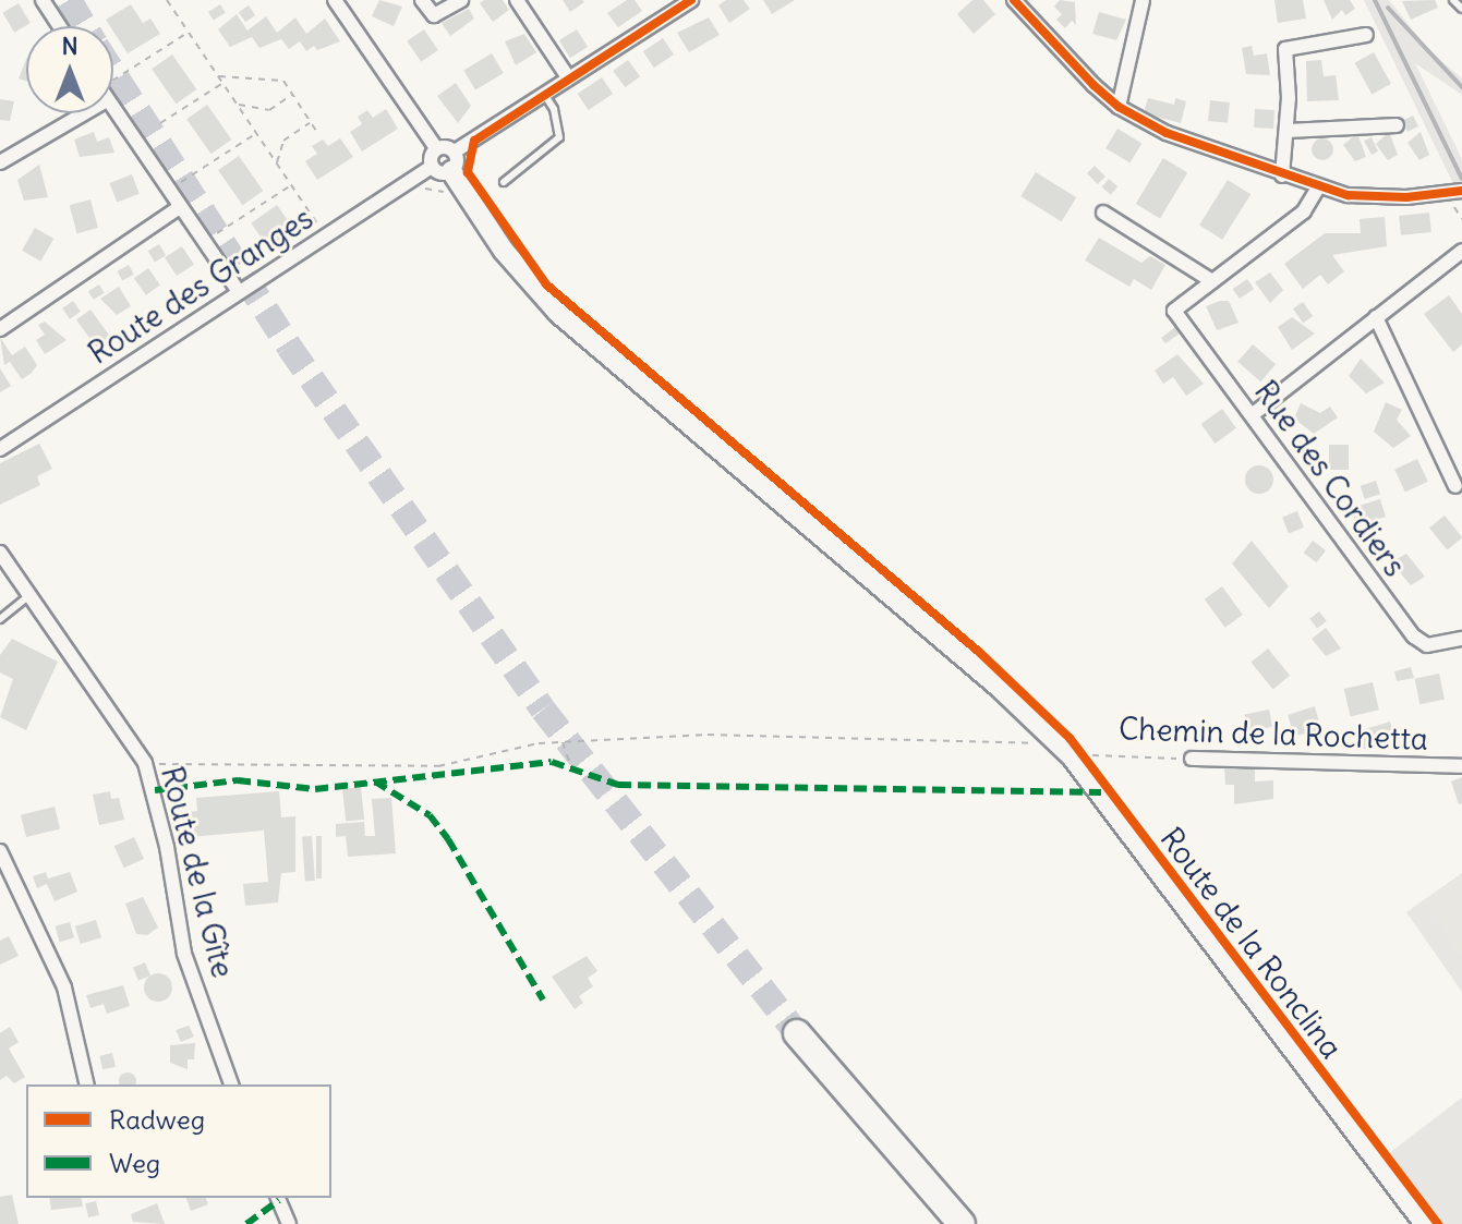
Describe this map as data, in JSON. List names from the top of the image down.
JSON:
{
  "streets": {
    "street": [
      "Route des Granges",
      "Rue des Cordiers",
      "Chemin de la Rochetta",
      "Route de la Gîte",
      "Route de la Ronclina"
    ]
  },
  "crossings": [
    ["Route des Granges", "Route de la Ronclina"]
  ],
  "legend": ["Radweg", "Weg"],
  "north": "top"
}
